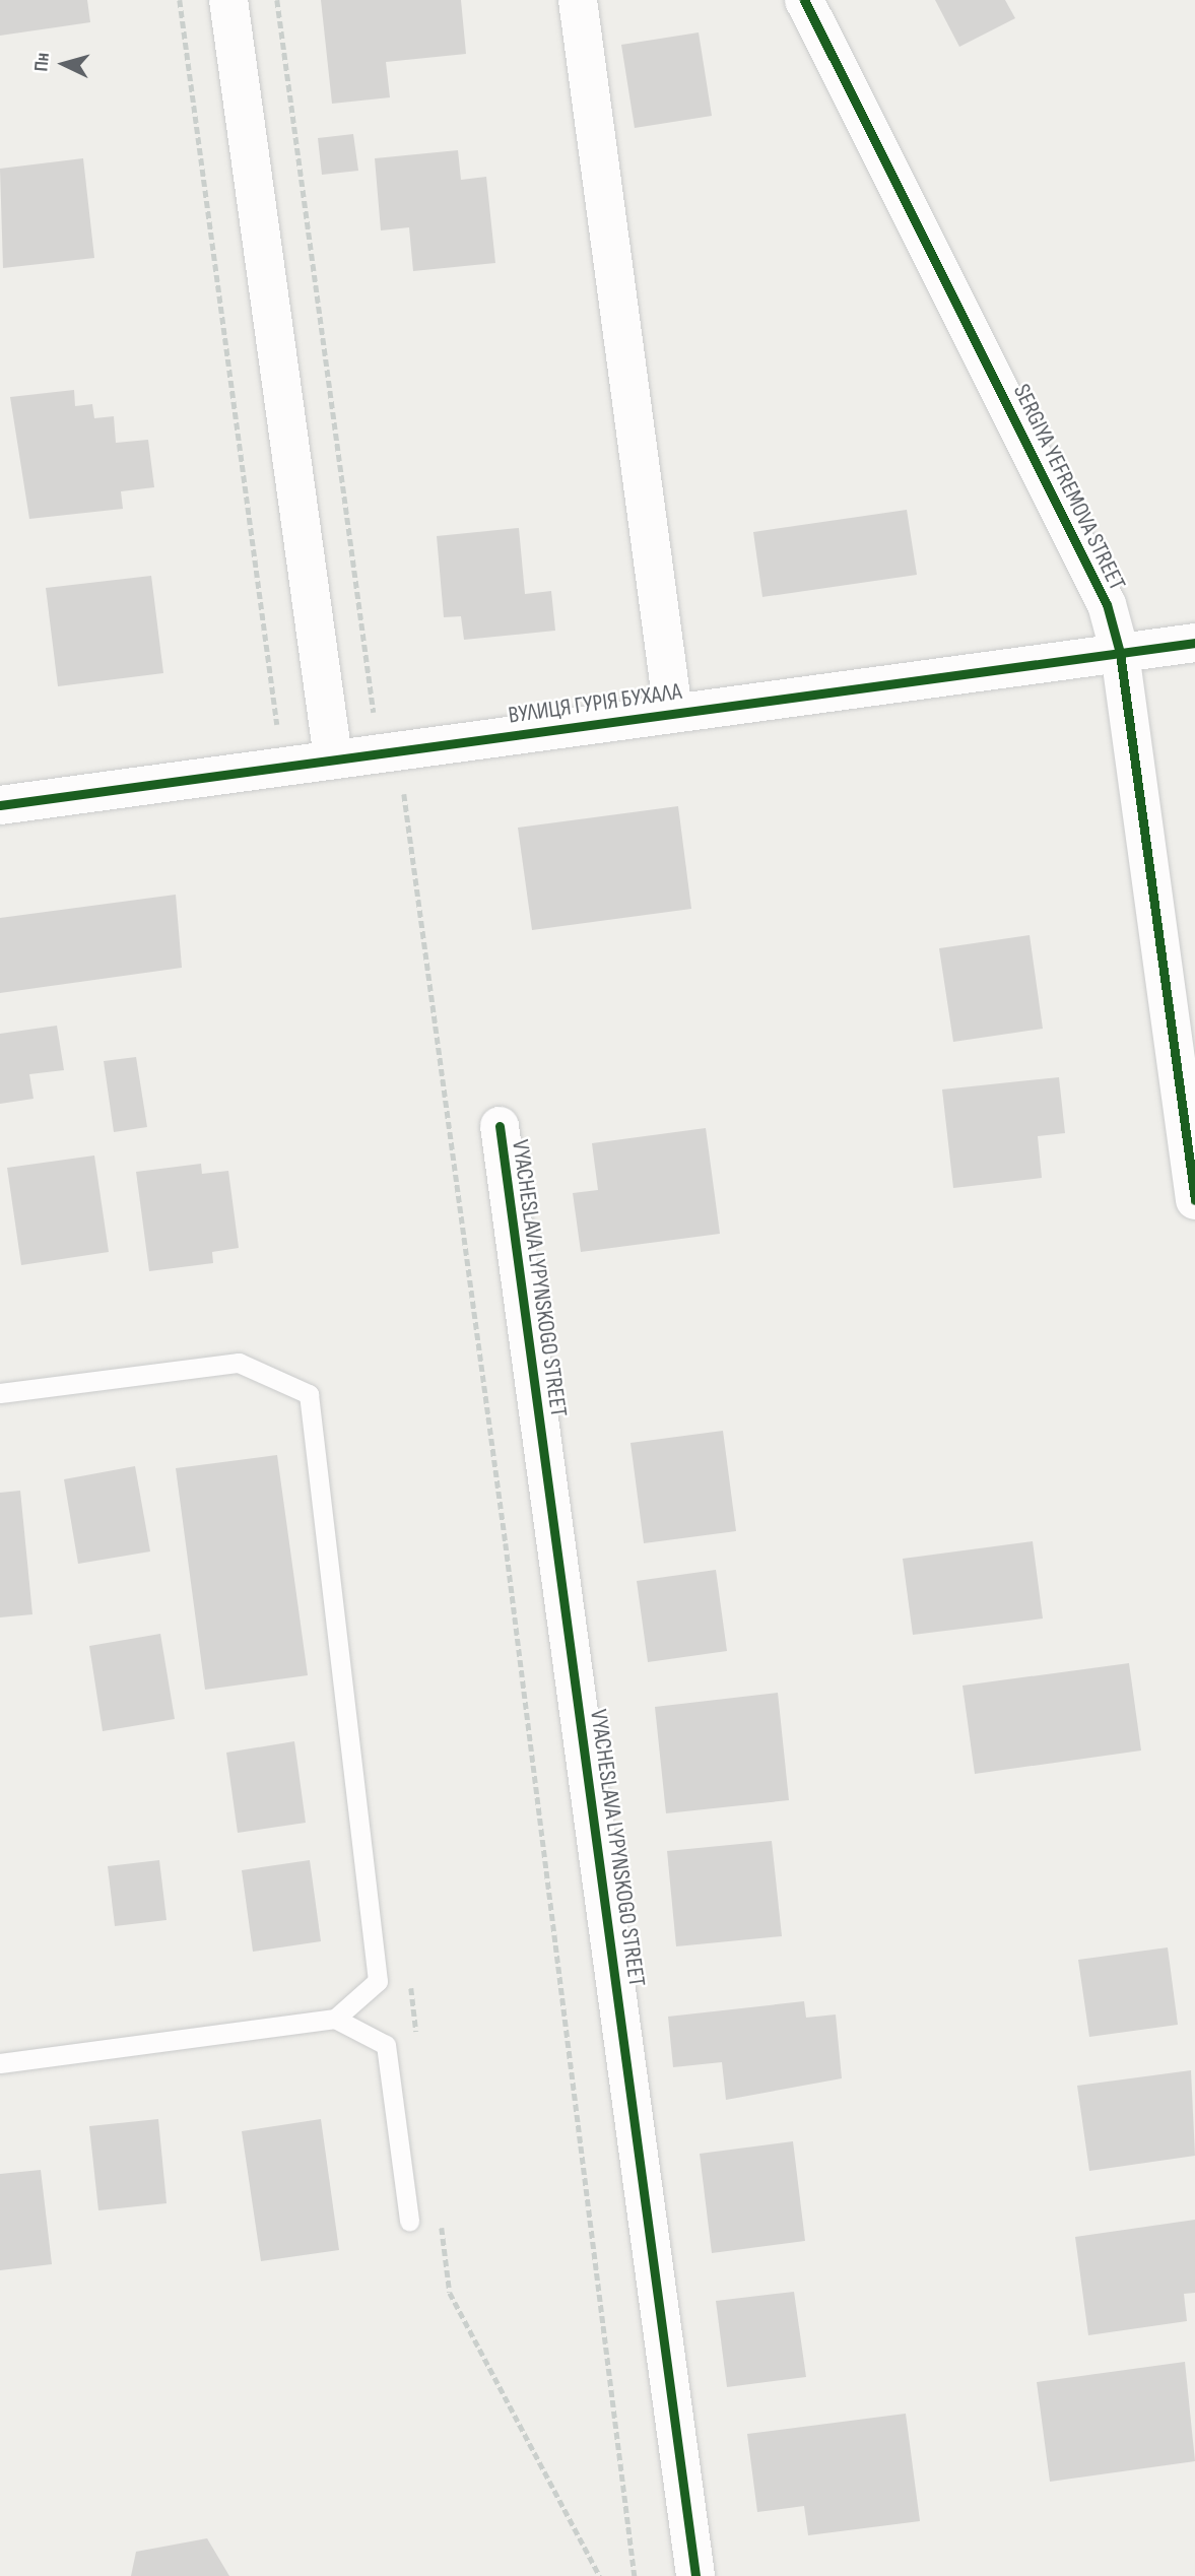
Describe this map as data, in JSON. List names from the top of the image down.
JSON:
{
  "streets": {
    "street": ["SERGIYA YEFREMOVA STREET", "ВУЛИЦЯ ГУРІЯ БУХАЛА", "VYACHESLAVA LYPYNSKOGO STREET"]
  },
  "crossings": [
    ["SERGIYA YEFREMOVA STREET", "ВУЛИЦЯ ГУРІЯ БУХАЛА"]
  ],
  "north": "left"
}
